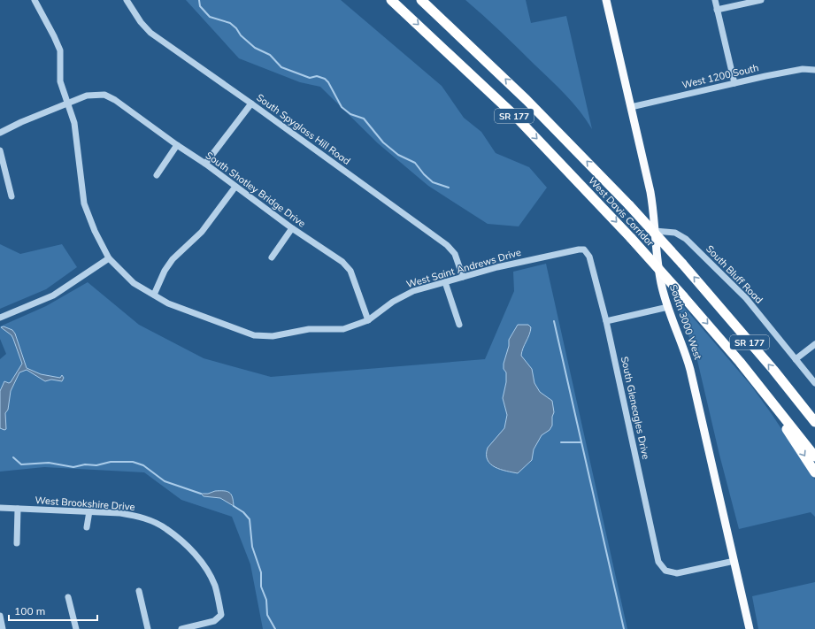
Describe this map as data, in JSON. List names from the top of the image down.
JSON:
{
  "streets": {
    "highway": ["SR 177", "West Davis Corridor"],
    "main road": ["South 3000 West"],
    "street": [
      "West 1200 South",
      "South Spyglass Hill Road",
      "South Shotley Bridge Drive",
      "West Saint Andrews Drive",
      "South Bluff Road",
      "South Gleneagles Drive",
      "West Brookshire Drive"
    ]
  },
  "crossings": [
    ["West 1200 South", "South 3000 West"],
    ["South Spyglass Hill Road", "West Saint Andrews Drive"],
    ["South Shotley Bridge Drive", "West Saint Andrews Drive"],
    ["West Saint Andrews Drive", "South Gleneagles Drive"],
    ["South Bluff Road", "South 3000 West"],
    ["South 3000 West", "South Gleneagles Drive"]
  ],
  "scale_bar": "100 m"
}
